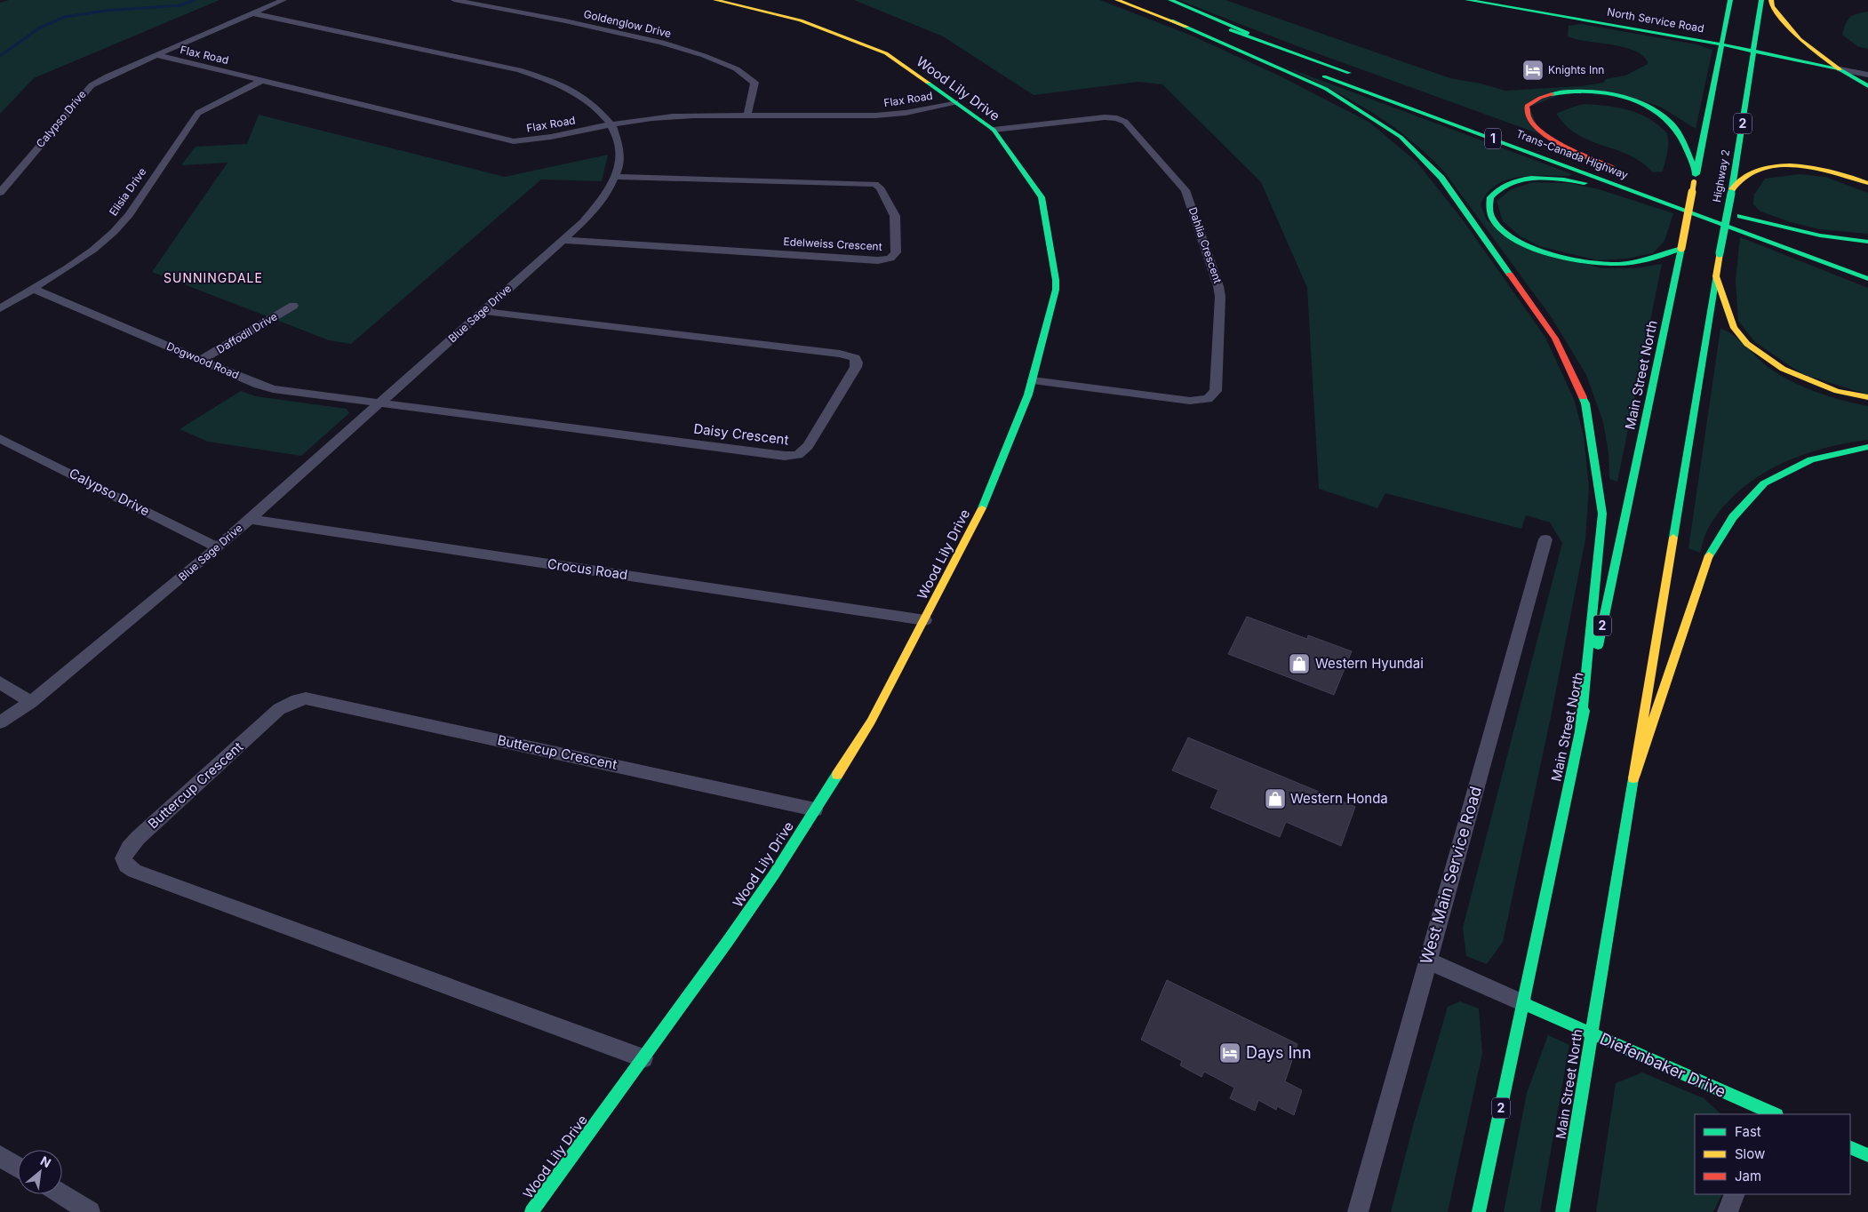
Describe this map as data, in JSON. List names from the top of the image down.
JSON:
{
  "streets": {
    "main road": [
      "North Service Road",
      "Wood Lily Drive",
      "2",
      "1",
      "Trans-Canada Highway",
      "Highway 2",
      "Main Street North",
      "Diefenbaker Drive"
    ],
    "street": [
      "Goldenglow Drive",
      "Flax Road",
      "Calypso Drive",
      "Elisia Drive",
      "Edelweiss Crescent",
      "Dahlia Crescent",
      "Blue Sage Drive",
      "Daffodil Drive",
      "Dogwood Road",
      "Daisy Crescent",
      "Crocus Road",
      "Buttercup Crescent",
      "West Main Service Road"
    ]
  },
  "crossings": [
    ["North Service Road", "Highway 2"],
    ["Goldenglow Drive", "Flax Road"],
    ["Flax Road", "Wood Lily Drive"],
    ["Flax Road", "Calypso Drive"],
    ["Flax Road", "Elisia Drive"],
    ["Flax Road", "Blue Sage Drive"],
    ["Wood Lily Drive", "Dahlia Crescent"],
    ["Wood Lily Drive", "Crocus Road"],
    ["Wood Lily Drive", "Buttercup Crescent"],
    ["Calypso Drive", "Blue Sage Drive"],
    ["Trans-Canada Highway", "Highway 2"],
    ["Highway 2", "Main Street North"],
    ["Elisia Drive", "Dogwood Road"],
    ["Edelweiss Crescent", "Blue Sage Drive"],
    ["Blue Sage Drive", "Dogwood Road"],
    ["Blue Sage Drive", "Daisy Crescent"],
    ["Blue Sage Drive", "Crocus Road"],
    ["Daffodil Drive", "Dogwood Road"],
    ["Dogwood Road", "Daisy Crescent"],
    ["Main Street North", "Diefenbaker Drive"],
    ["West Main Service Road", "Diefenbaker Drive"]
  ],
  "districts": ["SUNNINGDALE"],
  "places": {
    "hotel": ["Knights Inn", "Days Inn"],
    "shop": ["Western Hyundai", "Western Honda"]
  },
  "legend": ["Fast", "Slow", "Jam"],
  "north": "top right"
}
